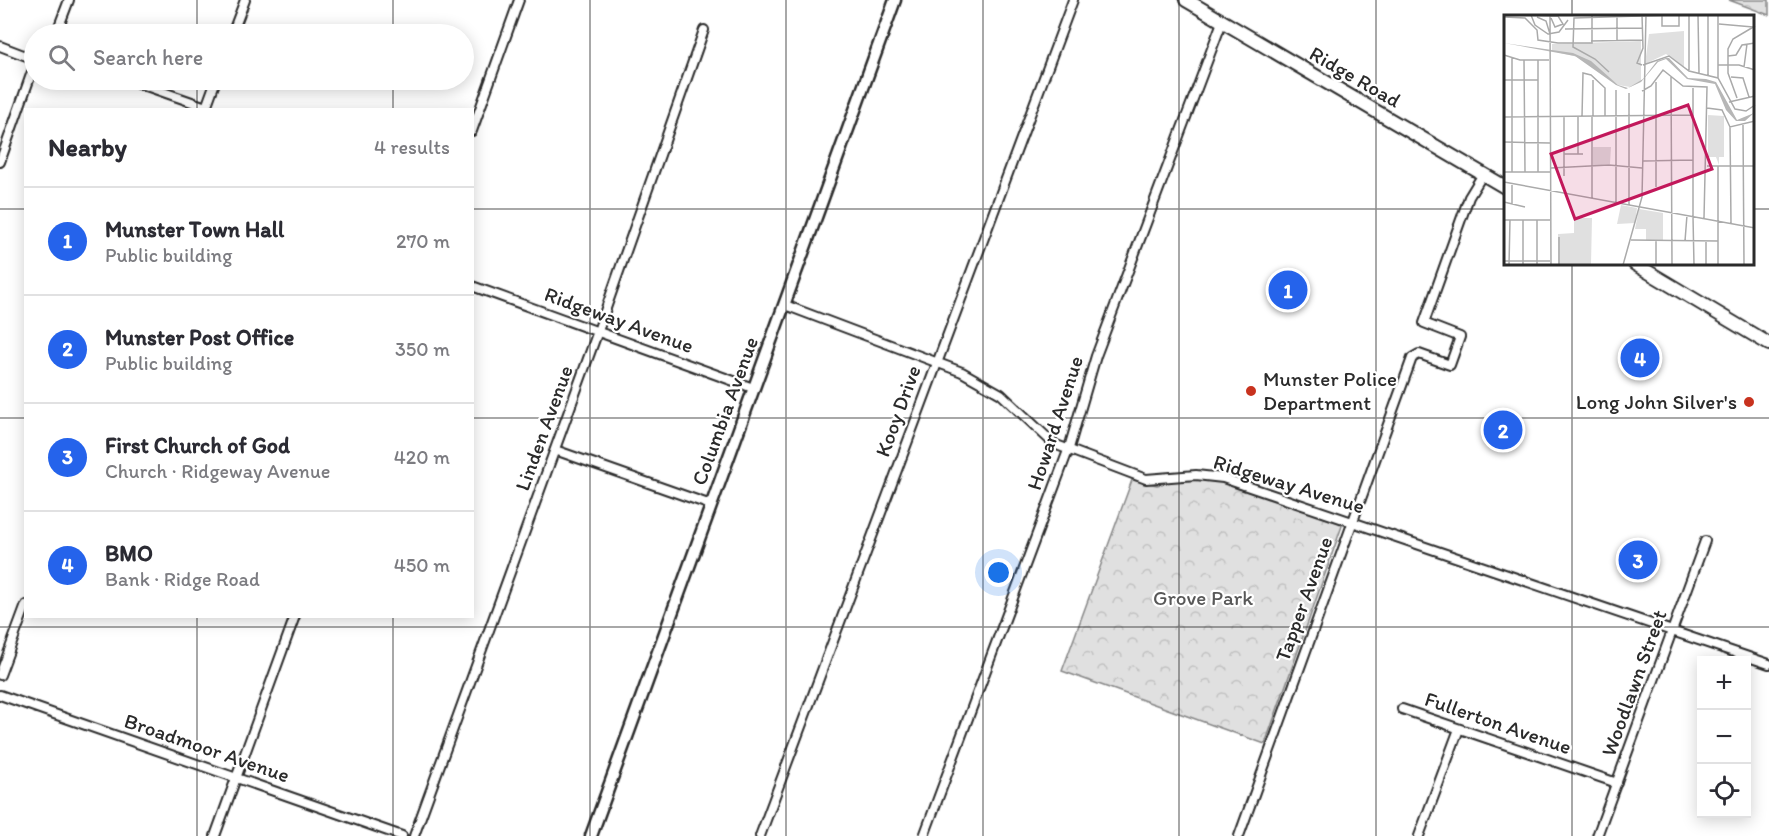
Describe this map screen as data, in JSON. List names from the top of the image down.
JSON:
{
  "streets": {
    "main road": ["Ridge Road"],
    "street": [
      "Ridgeway Avenue",
      "Columbia Avenue",
      "Kooy Drive",
      "Howard Avenue",
      "Linden Avenue",
      "Tapper Avenue",
      "Woodlawn Street",
      "Fullerton Avenue",
      "Broadmoor Avenue"
    ]
  },
  "crossings": [
    ["Ridge Road", "Howard Avenue"],
    ["Ridge Road", "Tapper Avenue"],
    ["Ridgeway Avenue", "Columbia Avenue"],
    ["Ridgeway Avenue", "Kooy Drive"],
    ["Ridgeway Avenue", "Howard Avenue"],
    ["Ridgeway Avenue", "Linden Avenue"],
    ["Ridgeway Avenue", "Tapper Avenue"],
    ["Ridgeway Avenue", "Woodlawn Street"],
    ["Woodlawn Street", "Fullerton Avenue"]
  ],
  "parks": ["Grove Park"],
  "places": ["Munster Police Department", "Long John Silver's"],
  "page": {
    "search": "Search here",
    "heading": ["Nearby", "4 results"],
    "list": [
      {
        "mark": "1",
        "name": "Munster Town Hall",
        "note": "Public building",
        "value": "270 m"
      },
      {
        "mark": "2",
        "name": "Munster Post Office",
        "note": "Public building",
        "value": "350 m"
      },
      {
        "mark": "3",
        "name": "First Church of God",
        "note": "Church · Ridgeway Avenue",
        "value": "420 m"
      },
      {
        "mark": "4",
        "name": "BMO",
        "note": "Bank · Ridge Road",
        "value": "450 m"
      }
    ],
    "pins": [
      "1",
      "4",
      "2",
      "3"
    ],
    "map_buttons": ["+", "−"]
  }
}
